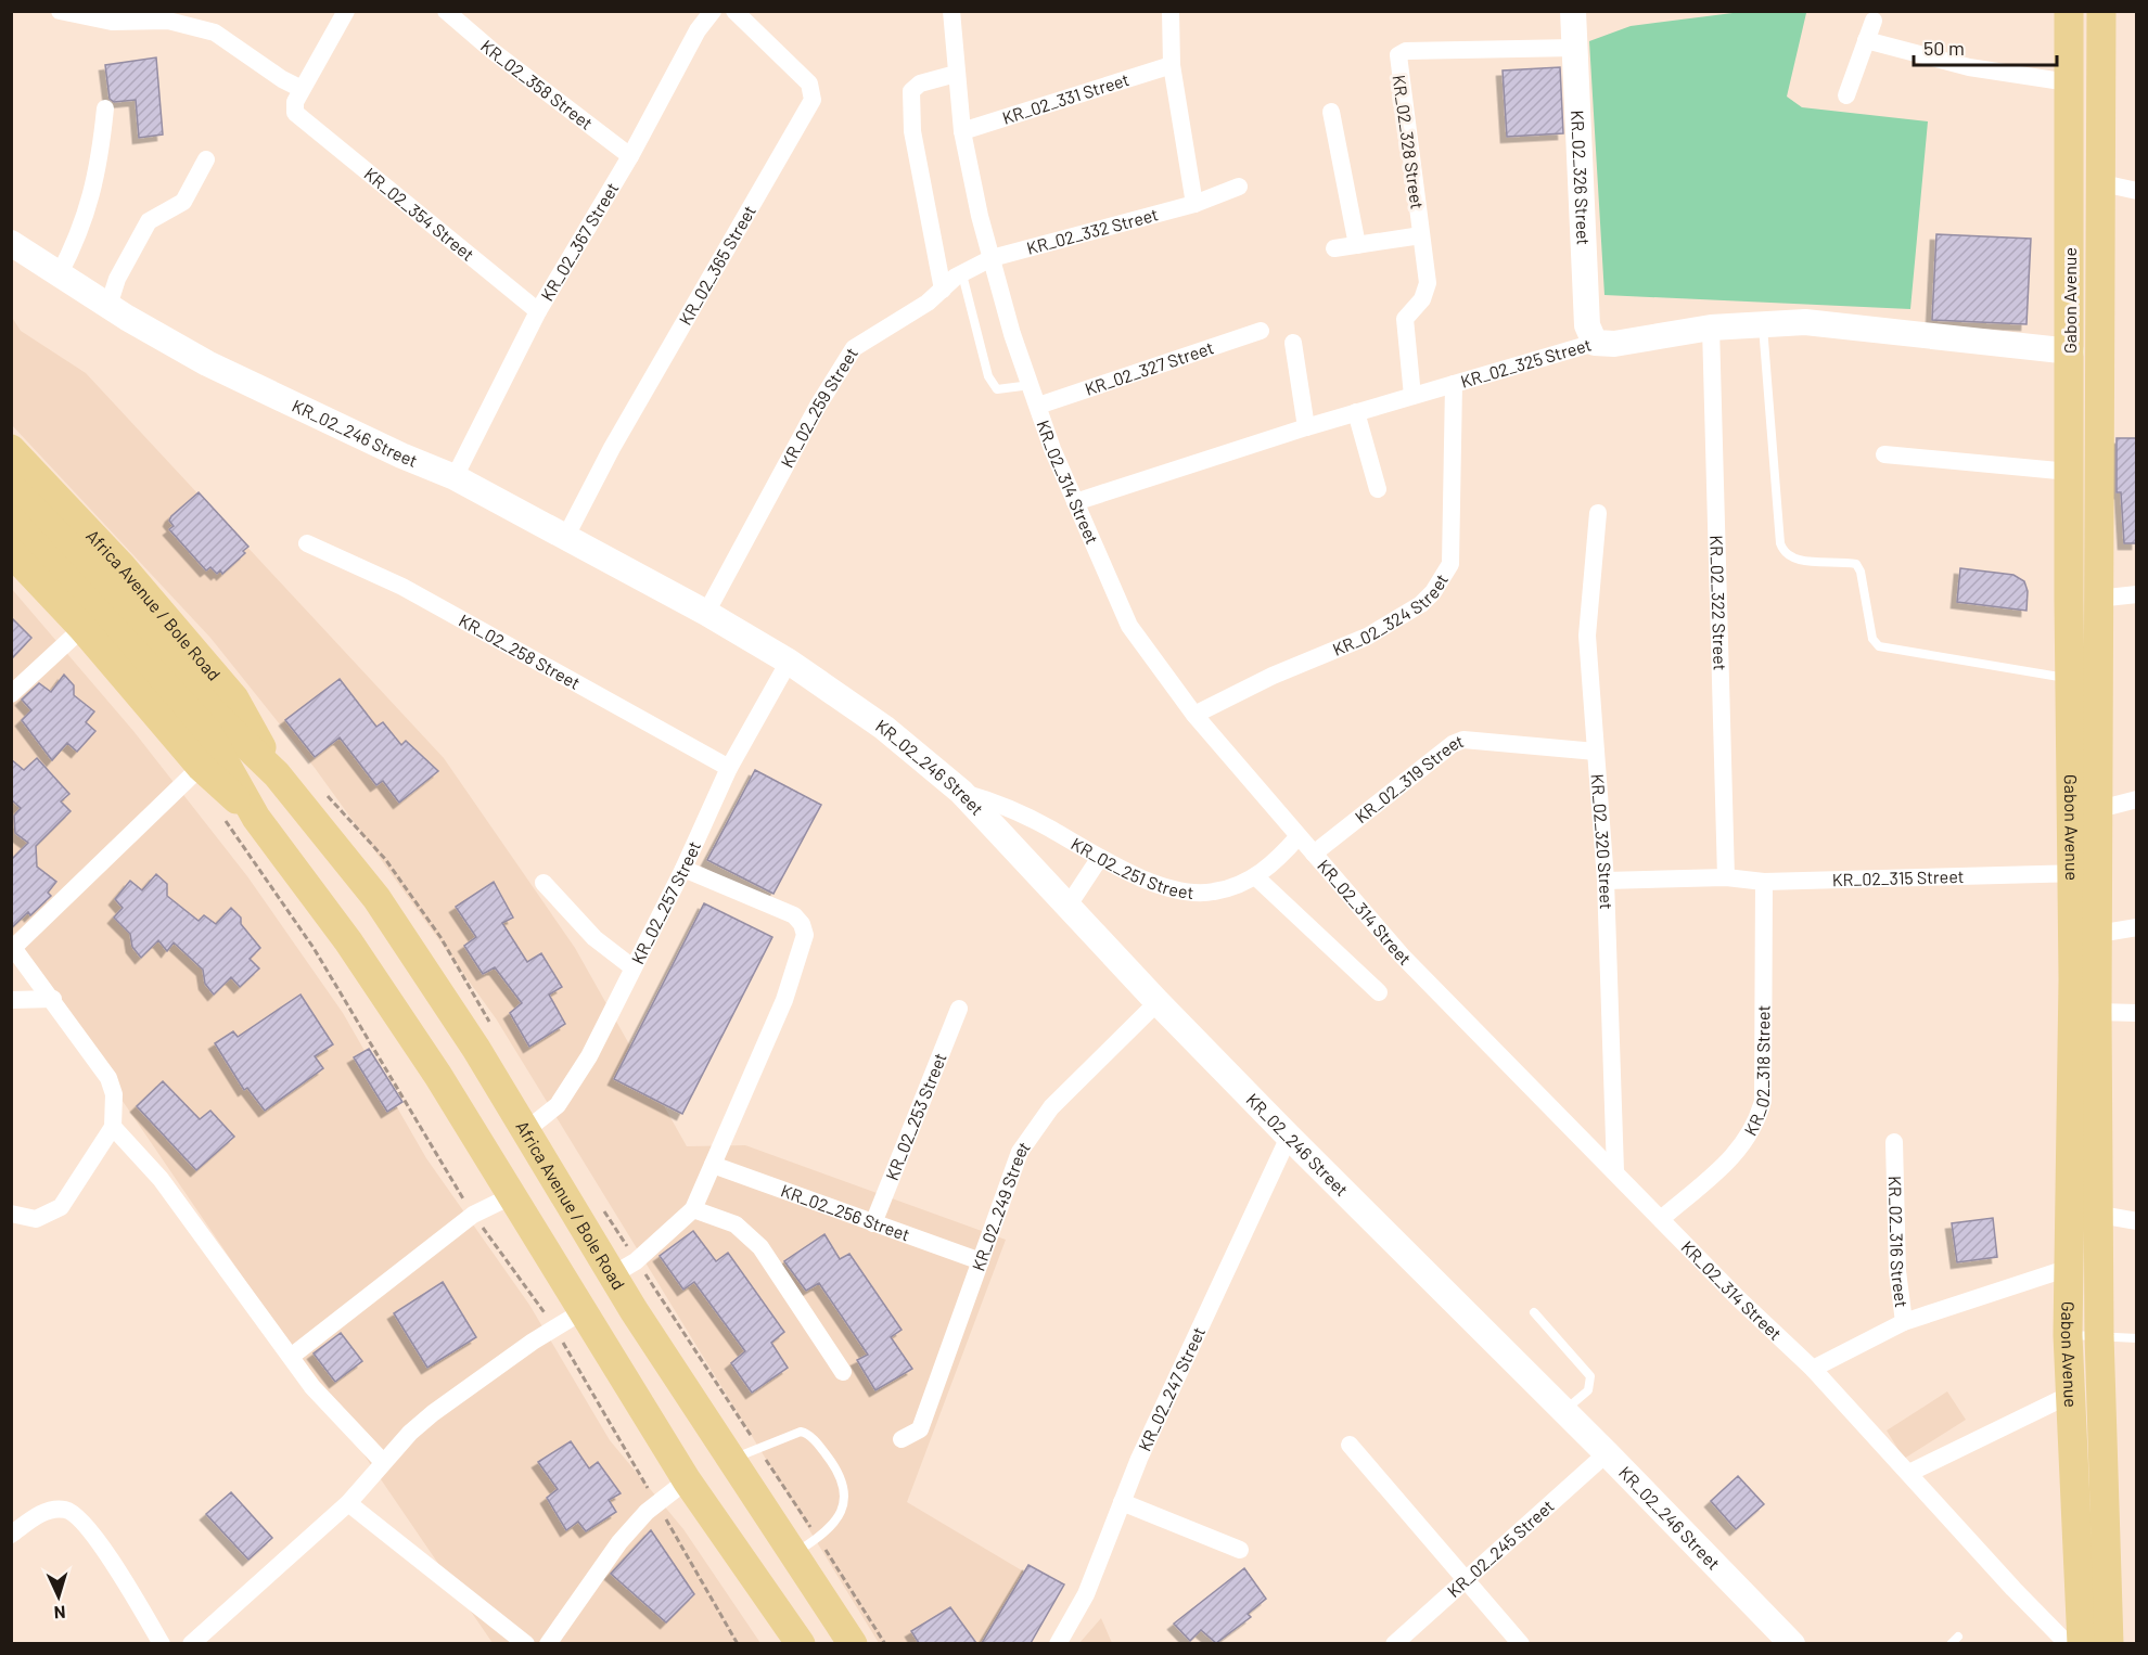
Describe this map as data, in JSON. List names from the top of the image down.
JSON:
{
  "streets": {
    "main road": ["Gabon Avenue", "Africa Avenue / Bole Road"],
    "street": [
      "KR_02_358 Street",
      "KR_02_331 Street",
      "KR_02_328 Street",
      "KR_02_326 Street",
      "KR_02_354 Street",
      "KR_02_332 Street",
      "KR_02_367 Street",
      "KR_02_365 Street",
      "KR_02_325 Street",
      "KR_02_327 Street",
      "KR_02_259 Street",
      "KR_02_246 Street",
      "KR_02_314 Street",
      "KR_02_322 Street",
      "KR_02_324 Street",
      "KR_02_258 Street",
      "KR_02_319 Street",
      "KR_02_320 Street",
      "KR_02_251 Street",
      "KR_02_315 Street",
      "KR_02_257 Street",
      "KR_02_318 Street",
      "KR_02_253 Street",
      "KR_02_249 Street",
      "KR_02_256 Street",
      "KR_02_316 Street",
      "KR_02_247 Street",
      "KR_02_245 Street"
    ]
  },
  "crossings": [
    ["KR_02_358 Street", "KR_02_367 Street"],
    ["KR_02_331 Street", "KR_02_314 Street"],
    ["KR_02_328 Street", "KR_02_326 Street"],
    ["KR_02_328 Street", "KR_02_325 Street"],
    ["KR_02_326 Street", "KR_02_325 Street"],
    ["KR_02_354 Street", "KR_02_367 Street"],
    ["KR_02_332 Street", "KR_02_259 Street"],
    ["KR_02_332 Street", "KR_02_314 Street"],
    ["KR_02_367 Street", "KR_02_246 Street"],
    ["KR_02_365 Street", "KR_02_246 Street"],
    ["Gabon Avenue", "KR_02_325 Street"],
    ["Gabon Avenue", "KR_02_315 Street"],
    ["Gabon Avenue", "KR_02_316 Street"],
    ["KR_02_325 Street", "KR_02_314 Street"],
    ["KR_02_325 Street", "KR_02_322 Street"],
    ["KR_02_325 Street", "KR_02_324 Street"],
    ["KR_02_327 Street", "KR_02_314 Street"],
    ["KR_02_259 Street", "KR_02_246 Street"],
    ["KR_02_259 Street", "KR_02_314 Street"],
    ["KR_02_246 Street", "KR_02_251 Street"],
    ["KR_02_246 Street", "KR_02_257 Street"],
    ["KR_02_246 Street", "KR_02_249 Street"],
    ["KR_02_246 Street", "KR_02_247 Street"],
    ["KR_02_246 Street", "KR_02_245 Street"],
    ["KR_02_314 Street", "KR_02_324 Street"],
    ["KR_02_314 Street", "KR_02_319 Street"],
    ["KR_02_314 Street", "KR_02_320 Street"],
    ["KR_02_314 Street", "KR_02_251 Street"],
    ["KR_02_314 Street", "KR_02_318 Street"],
    ["KR_02_322 Street", "KR_02_315 Street"],
    ["Africa Avenue / Bole Road", "KR_02_257 Street"],
    ["KR_02_258 Street", "KR_02_257 Street"],
    ["KR_02_319 Street", "KR_02_320 Street"],
    ["KR_02_320 Street", "KR_02_315 Street"],
    ["KR_02_315 Street", "KR_02_318 Street"],
    ["KR_02_253 Street", "KR_02_256 Street"],
    ["KR_02_249 Street", "KR_02_256 Street"]
  ],
  "scale_bar": "50 m",
  "north": "bottom"
}
